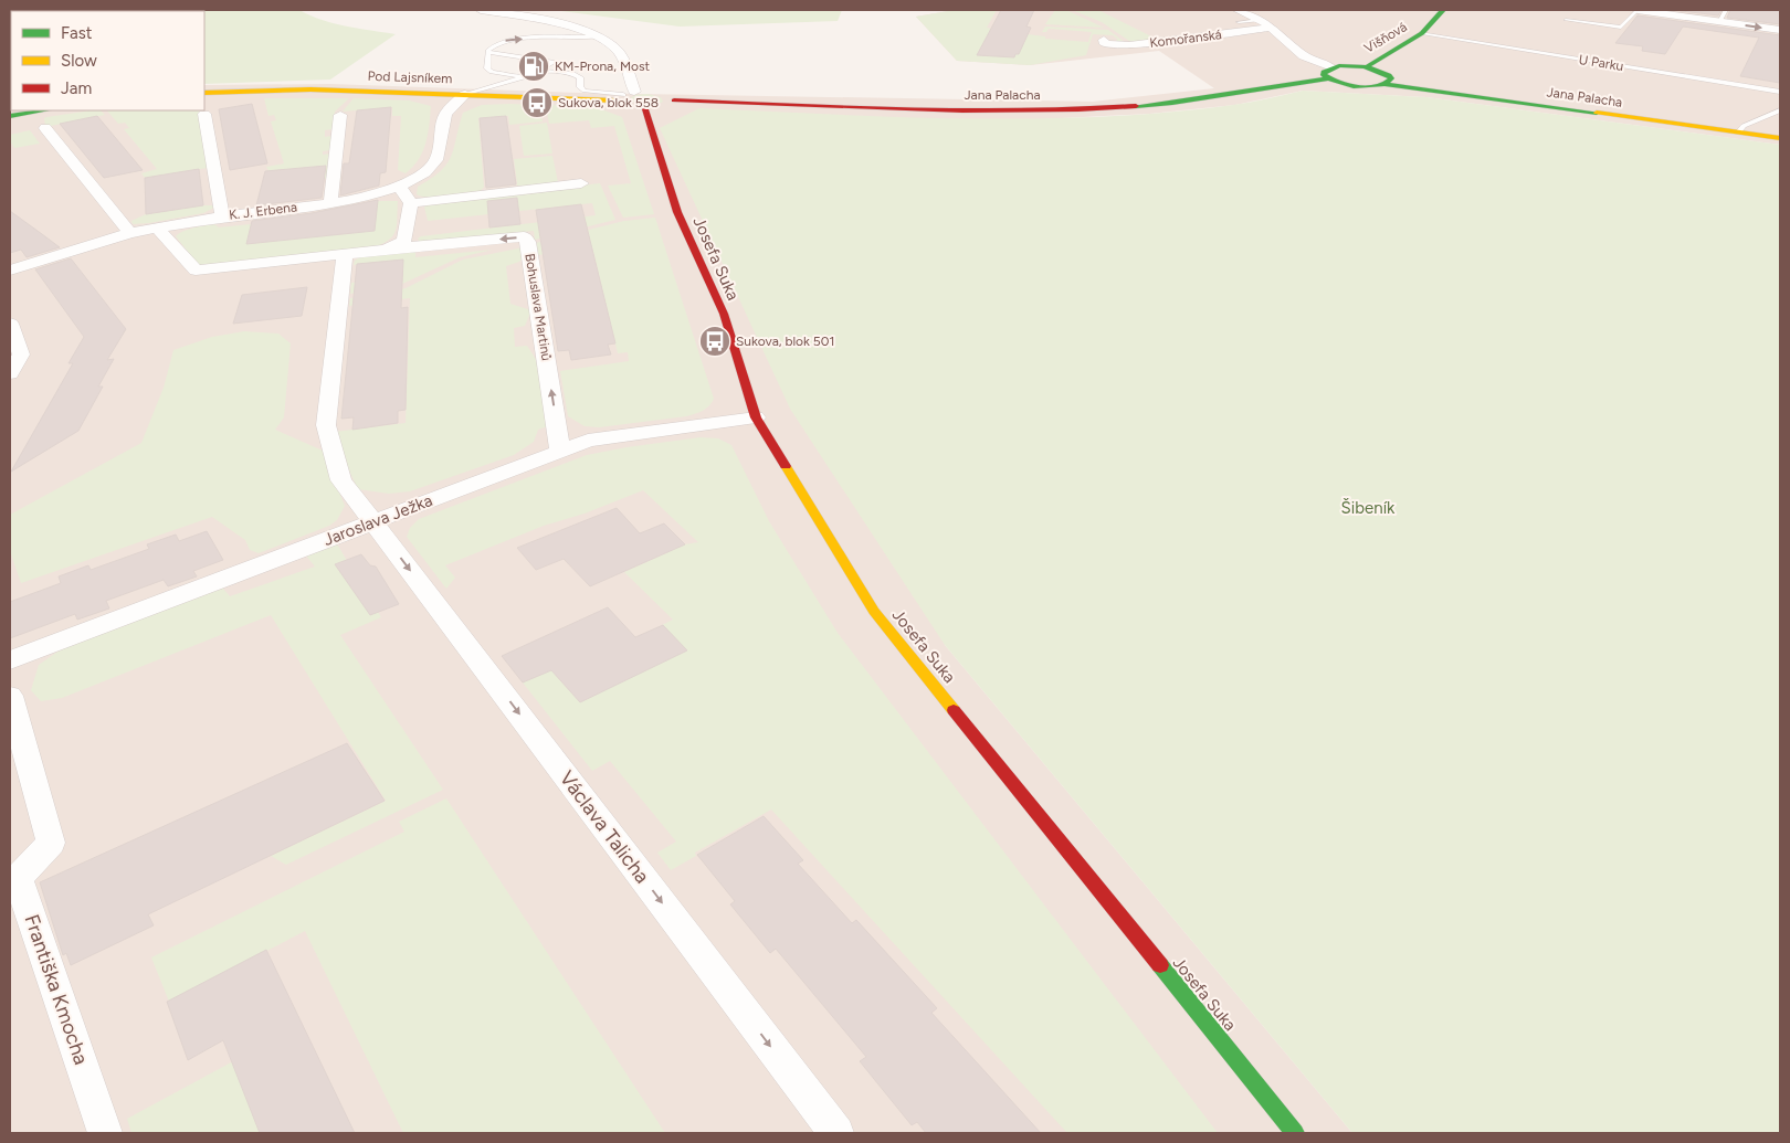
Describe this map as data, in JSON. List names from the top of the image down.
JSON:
{
  "streets": {
    "street": [
      "Višňová",
      "Komořanská",
      "Pod Lajsníkem",
      "Jana Palacha",
      "K. J. Erbena",
      "Josefa Suka",
      "Bohuslava Martinů",
      "Jaroslava Ježka",
      "Václava Talicha",
      "Františka Kmocha"
    ],
    "lane": ["U Parku"]
  },
  "crossings": [
    ["Višňová", "U Parku"],
    ["Višňová", "Jana Palacha"],
    ["Pod Lajsníkem", "K. J. Erbena"],
    ["Jana Palacha", "Josefa Suka"],
    ["Josefa Suka", "Jaroslava Ježka"],
    ["Bohuslava Martinů", "Jaroslava Ježka"],
    ["Jaroslava Ježka", "Václava Talicha"]
  ],
  "one_way": ["Václava Talicha"],
  "parks": ["Šibeník"],
  "places": {
    "fuel station": ["KM-Prona, Most"],
    "bus stop": ["Sukova, blok 558", "Sukova, blok 501"]
  },
  "legend": ["Fast", "Slow", "Jam"]
}
